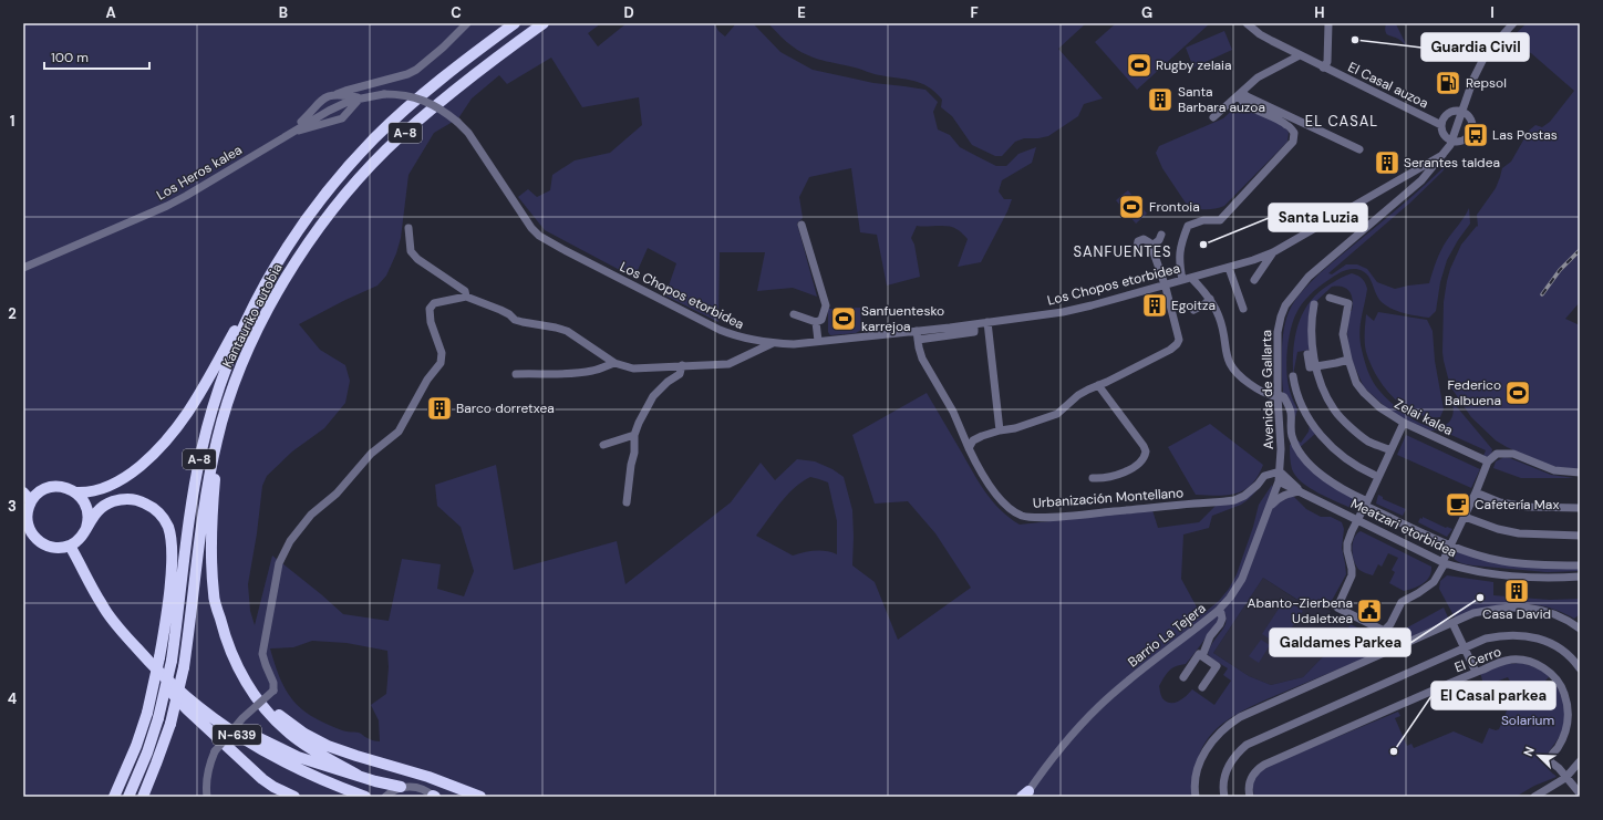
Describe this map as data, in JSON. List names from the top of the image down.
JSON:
{
  "streets": {
    "highway": ["A-8", "Kantauriko autobia", "N-639"],
    "street": [
      "El Casal auzoa",
      "Los Heros kalea",
      "Los Chopos etorbidea",
      "Avenida de Gallarta",
      "Zelai kalea",
      "Urbanización Montellano",
      "Meatzari etorbidea",
      "Barrio La Tejera",
      "El Cerro"
    ]
  },
  "crossings": [
    ["Los Chopos etorbidea", "Avenida de Gallarta"],
    ["Los Chopos etorbidea", "Urbanización Montellano"],
    ["Avenida de Gallarta", "Urbanización Montellano"],
    ["Avenida de Gallarta", "Meatzari etorbidea"],
    ["Avenida de Gallarta", "Barrio La Tejera"],
    ["Urbanización Montellano", "Meatzari etorbidea"],
    ["Meatzari etorbidea", "Barrio La Tejera"]
  ],
  "districts": ["EL CASAL", "SANFUENTES"],
  "parks": ["Solarium"],
  "places": {
    "other": [
      "Guardia Civil",
      "Santa Luzia",
      "Galdames Parkea",
      "El Casal parkea"
    ],
    "sports": [
      "Rugby zelaia",
      "Frontoia",
      "Sanfuentesko karrejoa",
      "Federico Balbuena"
    ],
    "fuel station": ["Repsol"],
    "building": [
      "Santa Barbara auzoa",
      "Serantes taldea",
      "Egoitza",
      "Barco dorretxea",
      "Casa David"
    ],
    "bus stop": ["Las Postas"],
    "cafe": ["Cafetería Max"],
    "public building": ["Abanto-Zierbena Udaletxea"]
  },
  "scale_bar": "100 m",
  "north": "top left",
  "grid": {
    "columns": [
      "A",
      "B",
      "C",
      "D",
      "E",
      "F",
      "G",
      "H",
      "I"
    ],
    "rows": [
      "1",
      "2",
      "3",
      "4"
    ]
  }
}
